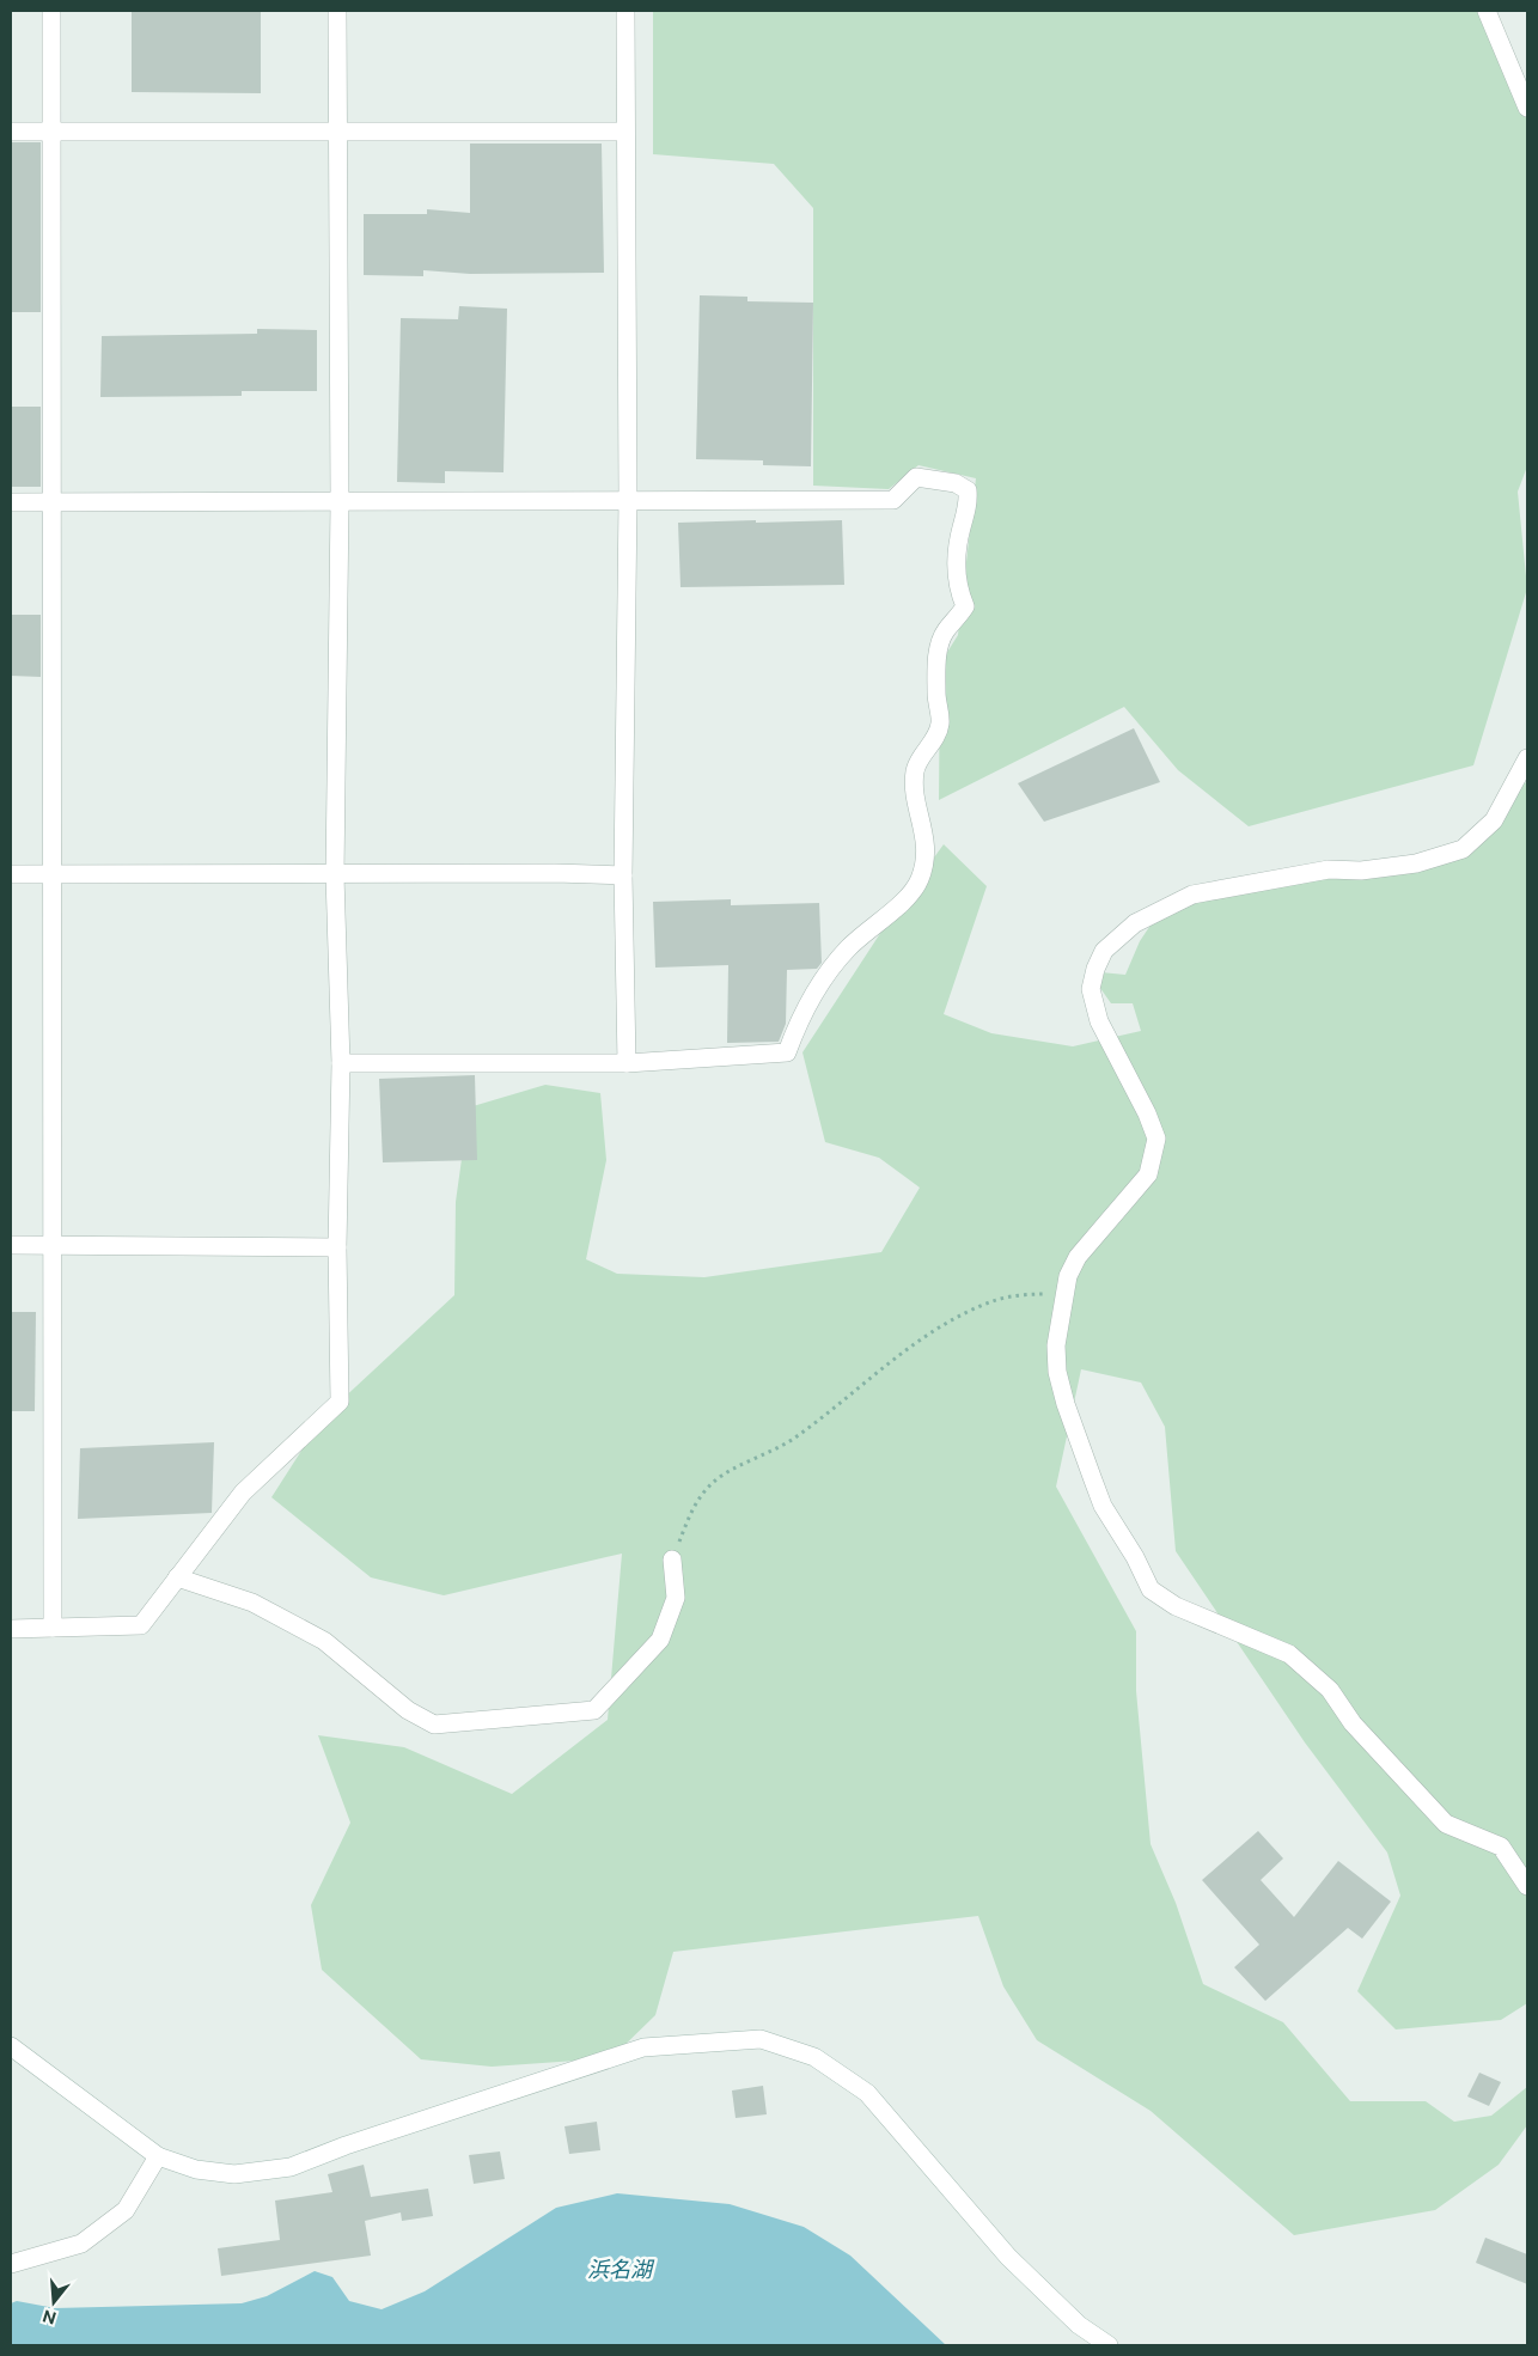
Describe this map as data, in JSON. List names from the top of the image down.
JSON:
{
  "water": ["浜名湖"],
  "north": "bottom"
}
